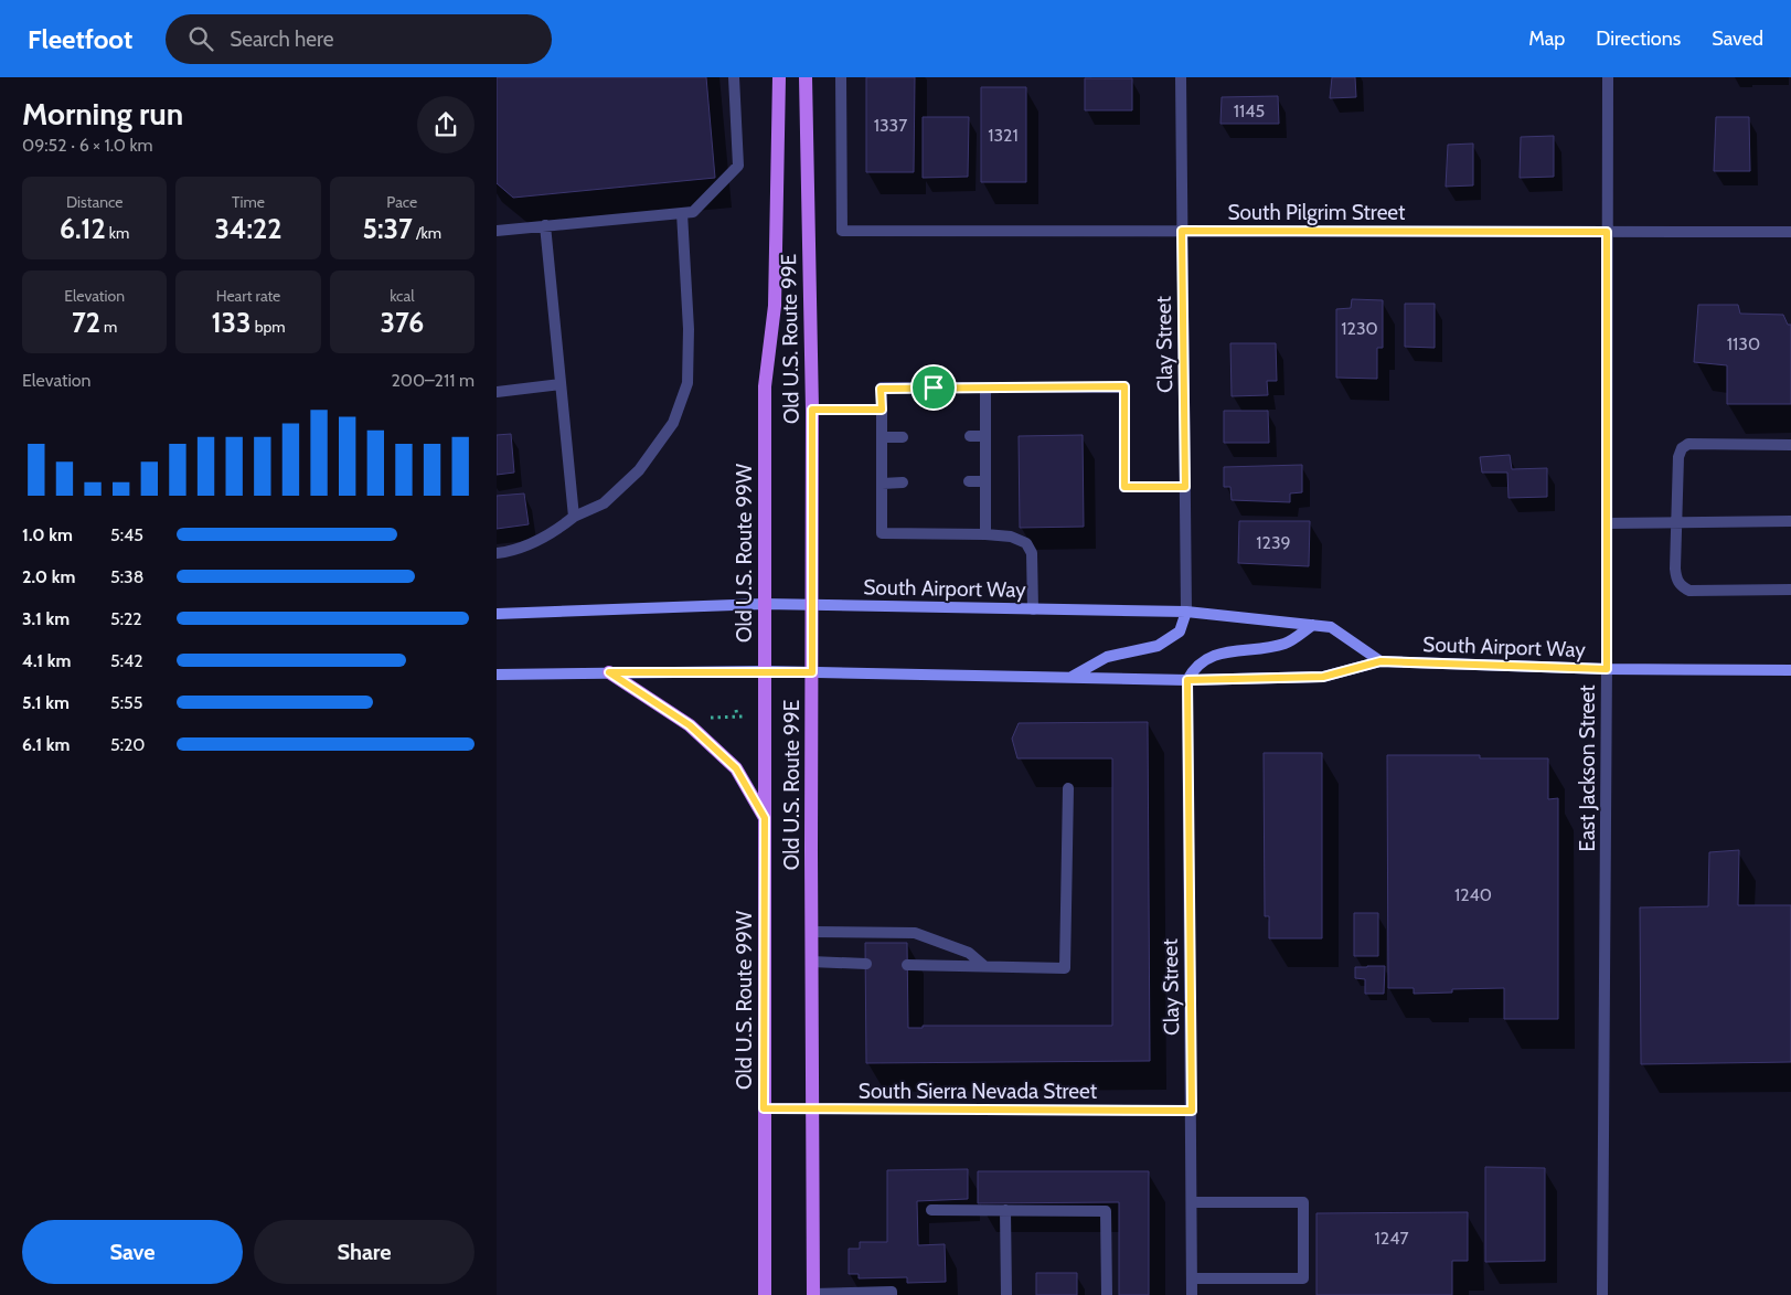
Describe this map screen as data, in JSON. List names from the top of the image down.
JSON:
{
  "streets": {
    "main road": ["Old U.S. Route 99E", "Old U.S. Route 99W", "South Airport Way"],
    "street": [
      "South Pilgrim Street",
      "Clay Street",
      "East Jackson Street",
      "South Sierra Nevada Street"
    ]
  },
  "crossings": [
    ["South Pilgrim Street", "Clay Street"],
    ["South Pilgrim Street", "East Jackson Street"],
    ["Old U.S. Route 99E", "South Airport Way"],
    ["Old U.S. Route 99E", "South Sierra Nevada Street"],
    ["Clay Street", "South Airport Way"],
    ["Clay Street", "South Sierra Nevada Street"],
    ["Old U.S. Route 99W", "South Airport Way"],
    ["Old U.S. Route 99W", "South Sierra Nevada Street"],
    ["South Airport Way", "East Jackson Street"]
  ],
  "house_numbers": [
    "1145",
    "1337",
    "1321",
    "1230",
    "1130",
    "1239",
    "1240",
    "1247"
  ],
  "page": {
    "header": "Fleetfoot",
    "search": "Search here",
    "nav": ["Map", "Directions", "Saved"],
    "heading": ["Morning run", "09:52 · 6 × 1.0 km"],
    "stats": [
      ["Distance", "6.12 km"],
      ["Time", "34:22"],
      ["Pace", "5:37 /km"],
      ["Elevation", "72 m"],
      ["Heart rate", "133 bpm"],
      ["kcal", "376"]
    ],
    "chart": ["Elevation", "200–211 m"],
    "list": [
      {
        "name": "1.0 km",
        "note": "5:45"
      },
      {
        "name": "2.0 km",
        "note": "5:38"
      },
      {
        "name": "3.1 km",
        "note": "5:22"
      },
      {
        "name": "4.1 km",
        "note": "5:42"
      },
      {
        "name": "5.1 km",
        "note": "5:55"
      },
      {
        "name": "6.1 km",
        "note": "5:20"
      }
    ],
    "buttons": ["Save", "Share"]
  }
}
